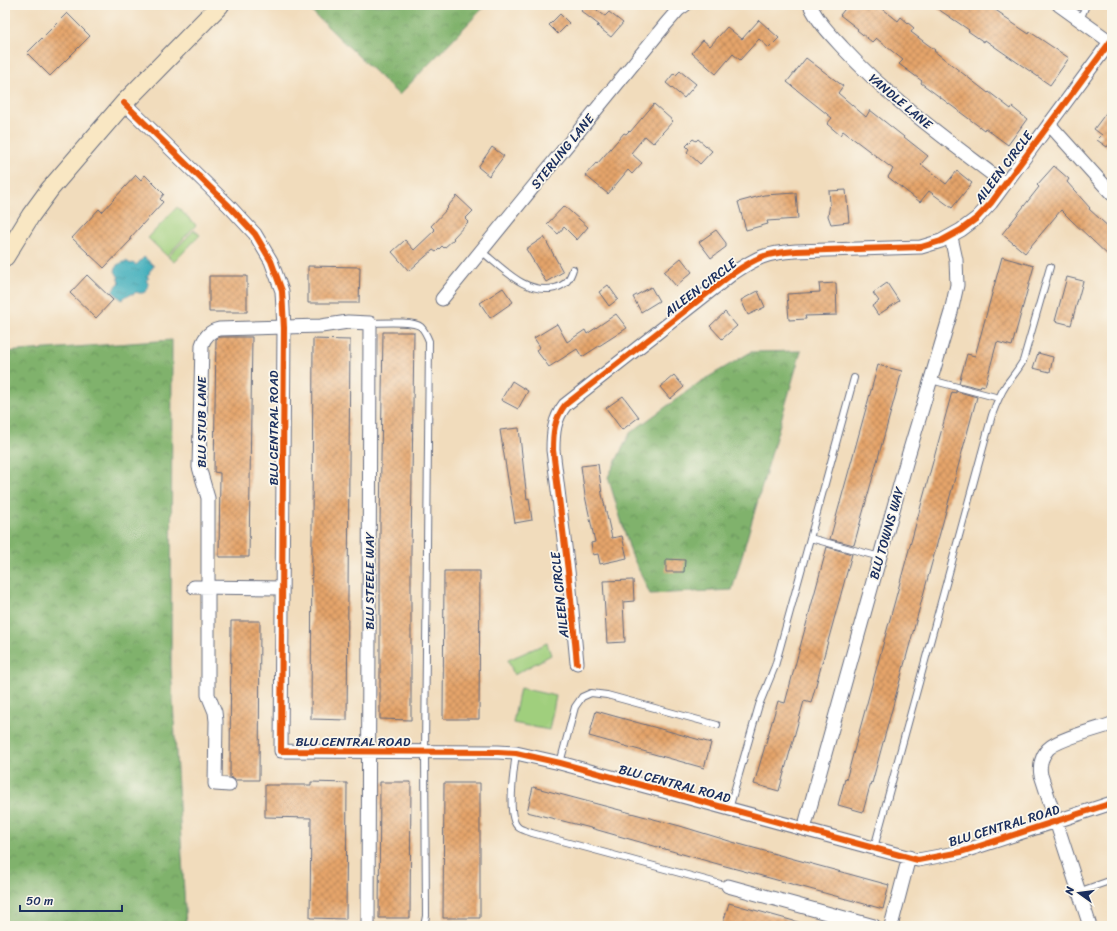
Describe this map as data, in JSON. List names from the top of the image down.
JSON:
{
  "streets": {
    "street": [
      "YANDLE LANE",
      "STERLING LANE",
      "AILEEN CIRCLE",
      "BLU STUB LANE",
      "BLU CENTRAL ROAD",
      "BLU TOWNS WAY",
      "BLU STEELE WAY"
    ]
  },
  "crossings": [
    ["YANDLE LANE", "AILEEN CIRCLE"],
    ["AILEEN CIRCLE", "BLU TOWNS WAY"],
    ["BLU STUB LANE", "BLU CENTRAL ROAD"],
    ["BLU CENTRAL ROAD", "BLU TOWNS WAY"],
    ["BLU CENTRAL ROAD", "BLU STEELE WAY"]
  ],
  "scale_bar": "50 m",
  "north": "left"
}
